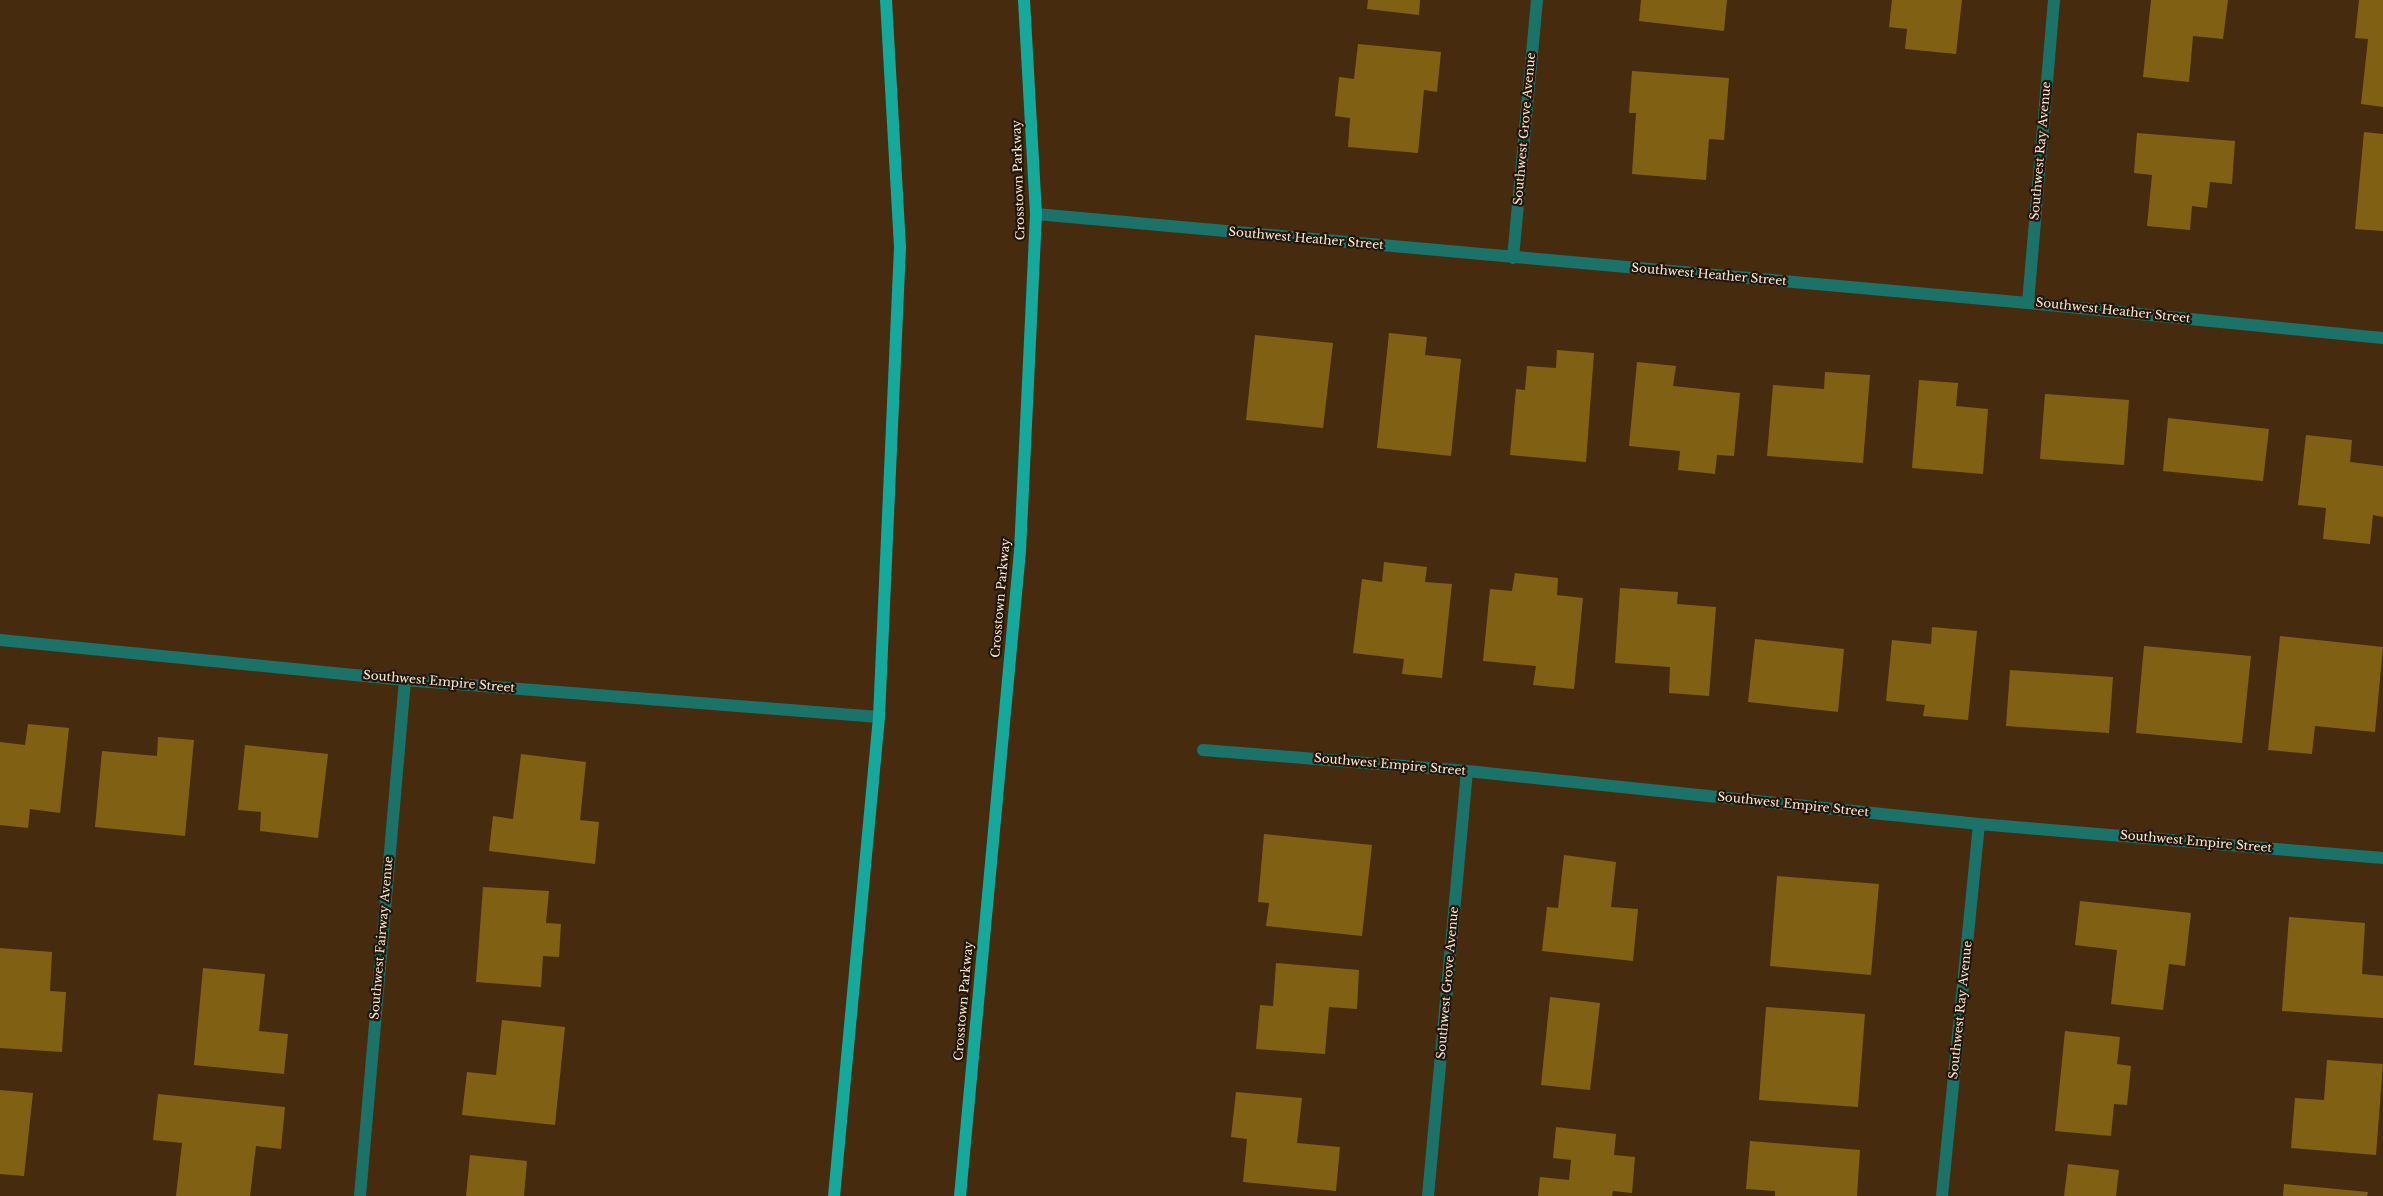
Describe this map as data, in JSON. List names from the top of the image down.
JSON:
{
  "streets": {
    "main road": ["Crosstown Parkway"],
    "street": [
      "Southwest Grove Avenue",
      "Southwest Ray Avenue",
      "Southwest Heather Street",
      "Southwest Empire Street",
      "Southwest Fairway Avenue"
    ]
  },
  "crossings": [
    ["Southwest Grove Avenue", "Southwest Heather Street"],
    ["Southwest Grove Avenue", "Southwest Empire Street"],
    ["Southwest Ray Avenue", "Southwest Heather Street"],
    ["Southwest Ray Avenue", "Southwest Empire Street"],
    ["Crosstown Parkway", "Southwest Heather Street"],
    ["Southwest Empire Street", "Southwest Fairway Avenue"]
  ]
}
